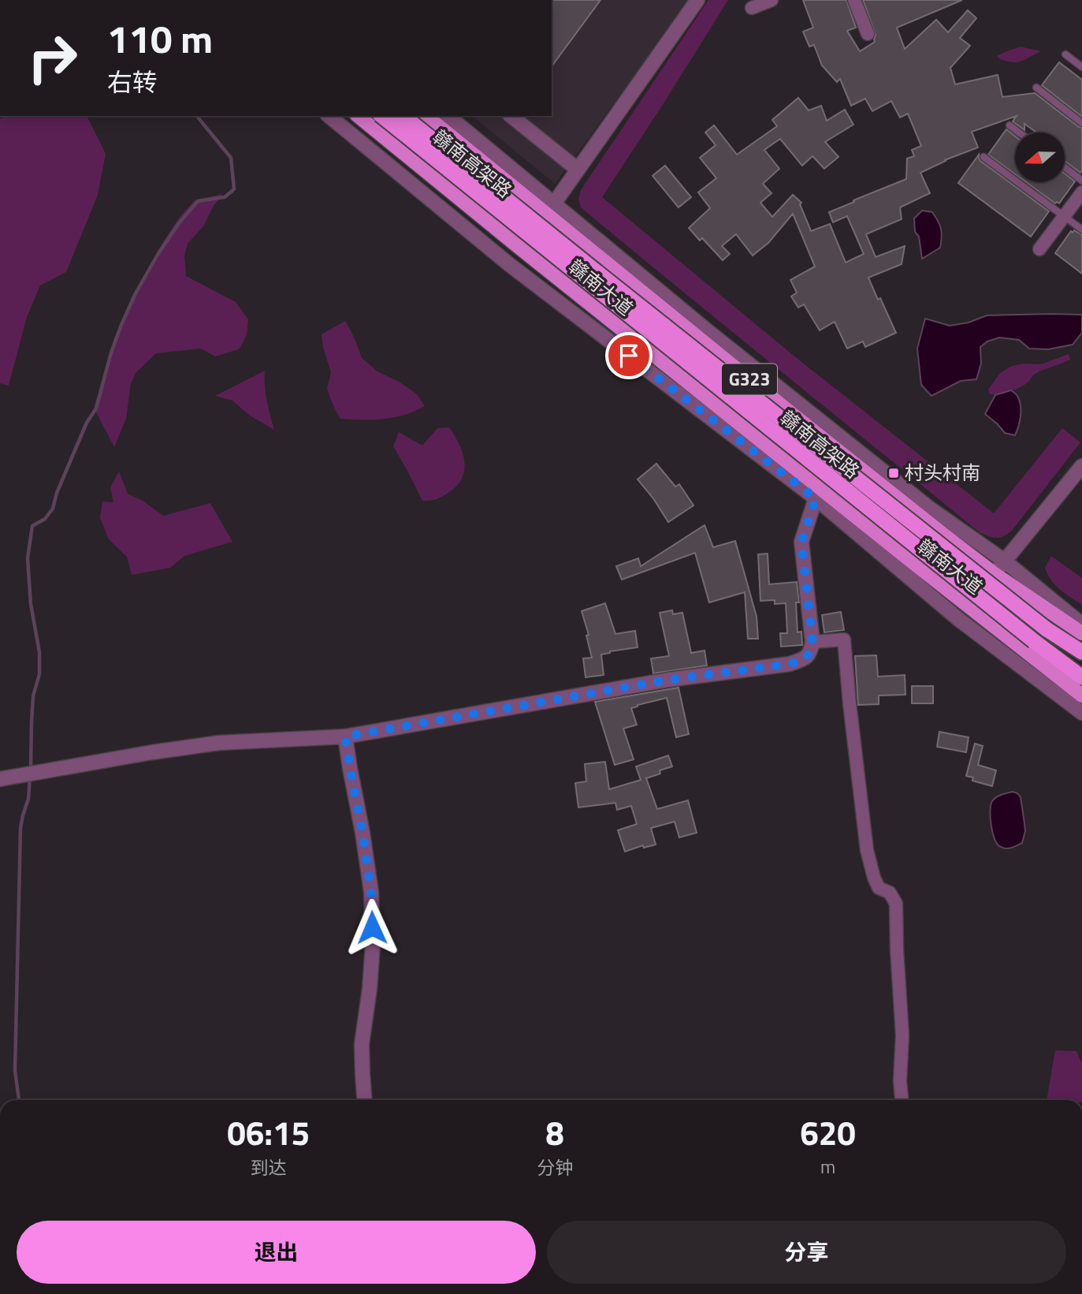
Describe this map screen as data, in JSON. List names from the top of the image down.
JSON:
{
  "streets": {
    "highway": ["赣南高架路"],
    "main road": ["赣南大道", "G323"]
  },
  "places": {
    "transit": ["村头村南"]
  },
  "north": "left",
  "page": {
    "turn": ["110 m", "右转"],
    "eta": [
      "06:15",
      "到达",
      "8",
      "分钟",
      "620",
      "m"
    ],
    "buttons": ["退出", "分享"]
  }
}
